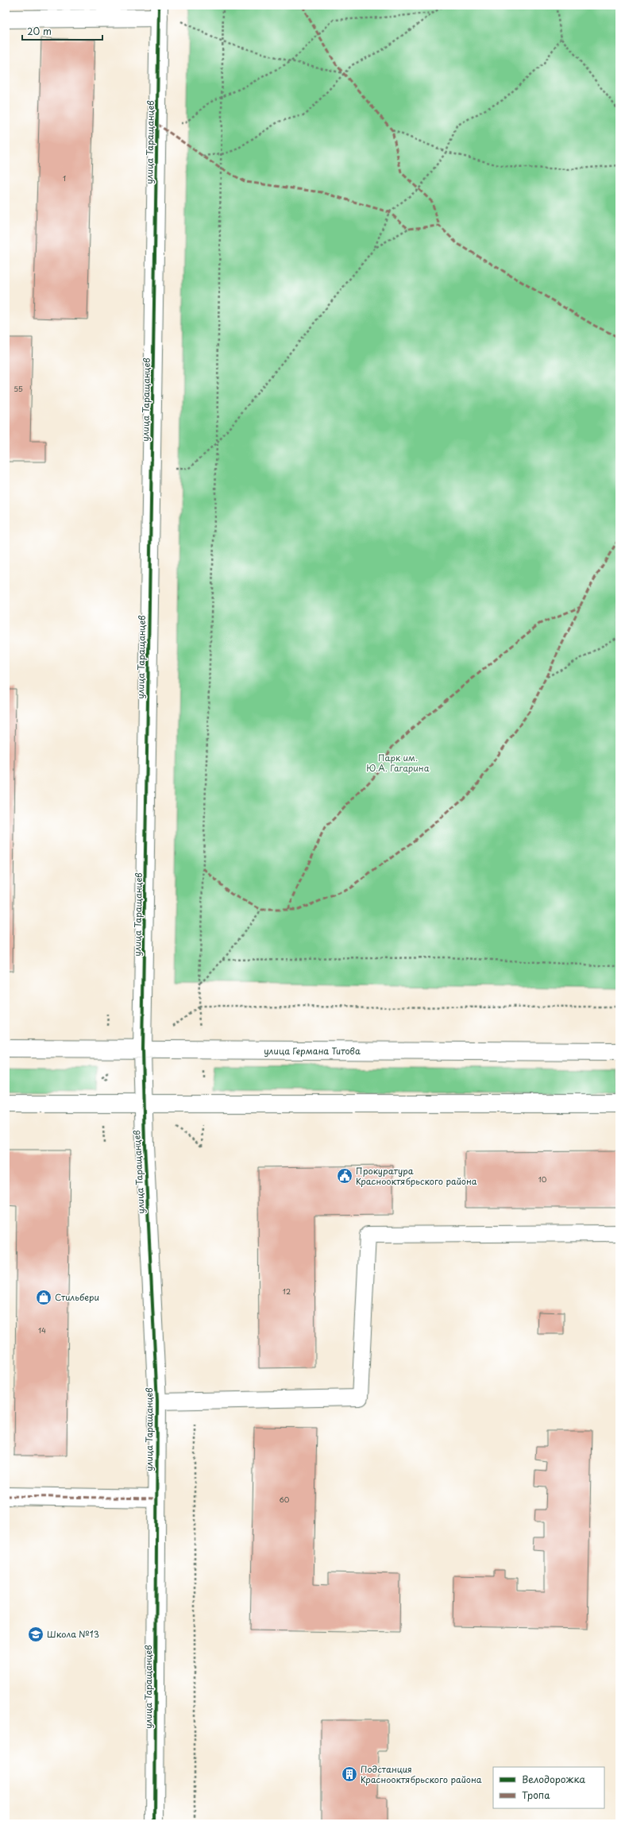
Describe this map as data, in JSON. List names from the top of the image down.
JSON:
{
  "streets": {
    "street": ["улица Таращанцев", "улица Германа Титова"]
  },
  "crossings": [
    ["улица Таращанцев", "улица Германа Титова"]
  ],
  "parks": ["Парк им. Ю.А. Гагарина"],
  "places": {
    "public building": ["Прокуратура Краснооктябрьского района"],
    "shop": ["Стильбери"],
    "school or university": ["Школа №13"],
    "building": ["Подстанция Краснооктябрьского района"]
  },
  "house_numbers": [
    "1",
    "55",
    "10",
    "12",
    "14",
    "60"
  ],
  "legend": ["Велодорожка", "Тропа"],
  "scale_bar": "20 m"
}
